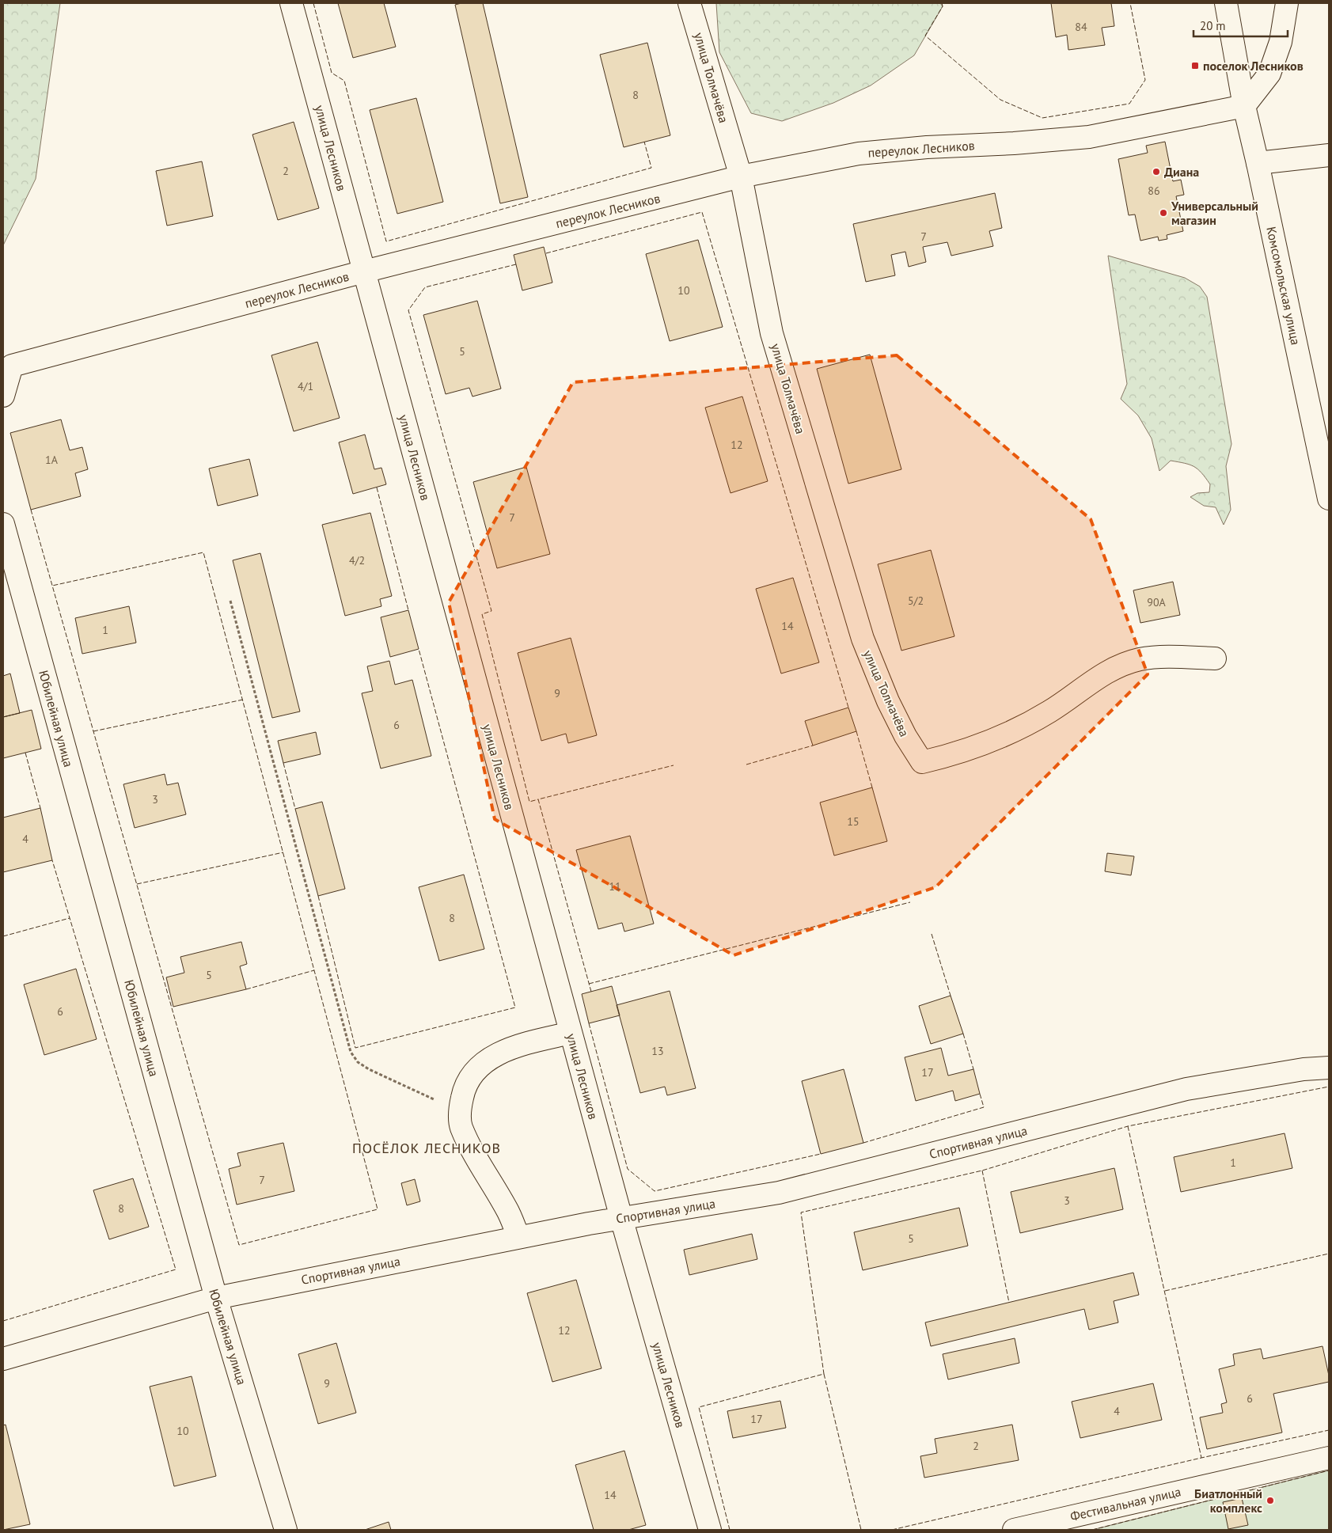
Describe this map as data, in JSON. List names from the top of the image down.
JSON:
{
  "streets": {
    "street": [
      "улица Толмачёва",
      "улица Лесников",
      "переулок Лесников",
      "Комсомольская улица",
      "Юбилейная улица",
      "Спортивная улица",
      "Фестивальная улица"
    ]
  },
  "crossings": [
    ["улица Толмачёва", "переулок Лесников"],
    ["улица Лесников", "переулок Лесников"],
    ["улица Лесников", "Спортивная улица"],
    ["переулок Лесников", "Комсомольская улица"],
    ["Юбилейная улица", "Спортивная улица"]
  ],
  "districts": ["ПОСЁЛОК ЛЕСНИКОВ"],
  "places": {
    "transit": ["поселок Лесников"],
    "other": ["Диана", "Универсальный магазин", "Биатлонный комплекс"]
  },
  "house_numbers": [
    "84",
    "8",
    "2",
    "86",
    "7",
    "10",
    "5",
    "4/1",
    "12",
    "1А",
    "7",
    "4/2",
    "5/2",
    "90А",
    "14",
    "1",
    "9",
    "6",
    "3",
    "15",
    "4",
    "11",
    "8",
    "5",
    "6",
    "13",
    "17",
    "1",
    "7",
    "3",
    "8",
    "5",
    "12",
    "9",
    "6",
    "4",
    "17",
    "10",
    "2",
    "14"
  ],
  "scale_bar": "20 m"
}
